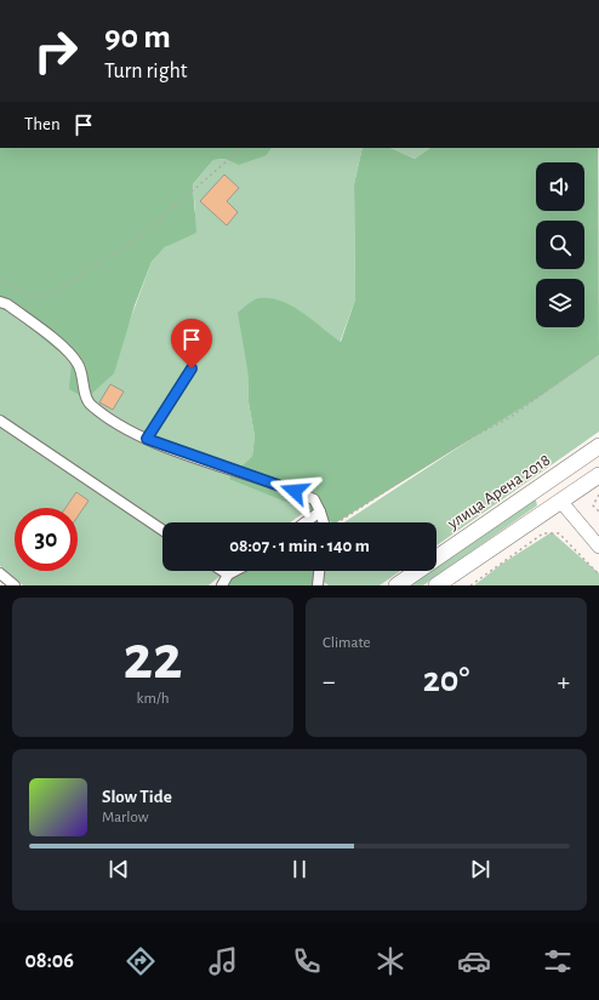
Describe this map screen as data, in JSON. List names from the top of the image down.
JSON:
{
  "streets": {
    "main road": ["улица Арена 2018"]
  },
  "page": {
    "turn": ["90 m", "Turn right"],
    "then": "Then",
    "limit": "30",
    "trip": "08:07 · 1 min · 140 m",
    "tile": [
      ["22", "km/h"],
      "Climate"
    ],
    "heat": ["−", "20°", "+"],
    "song": ["Slow Tide", "Marlow"],
    "tabs": "08:06"
  }
}
